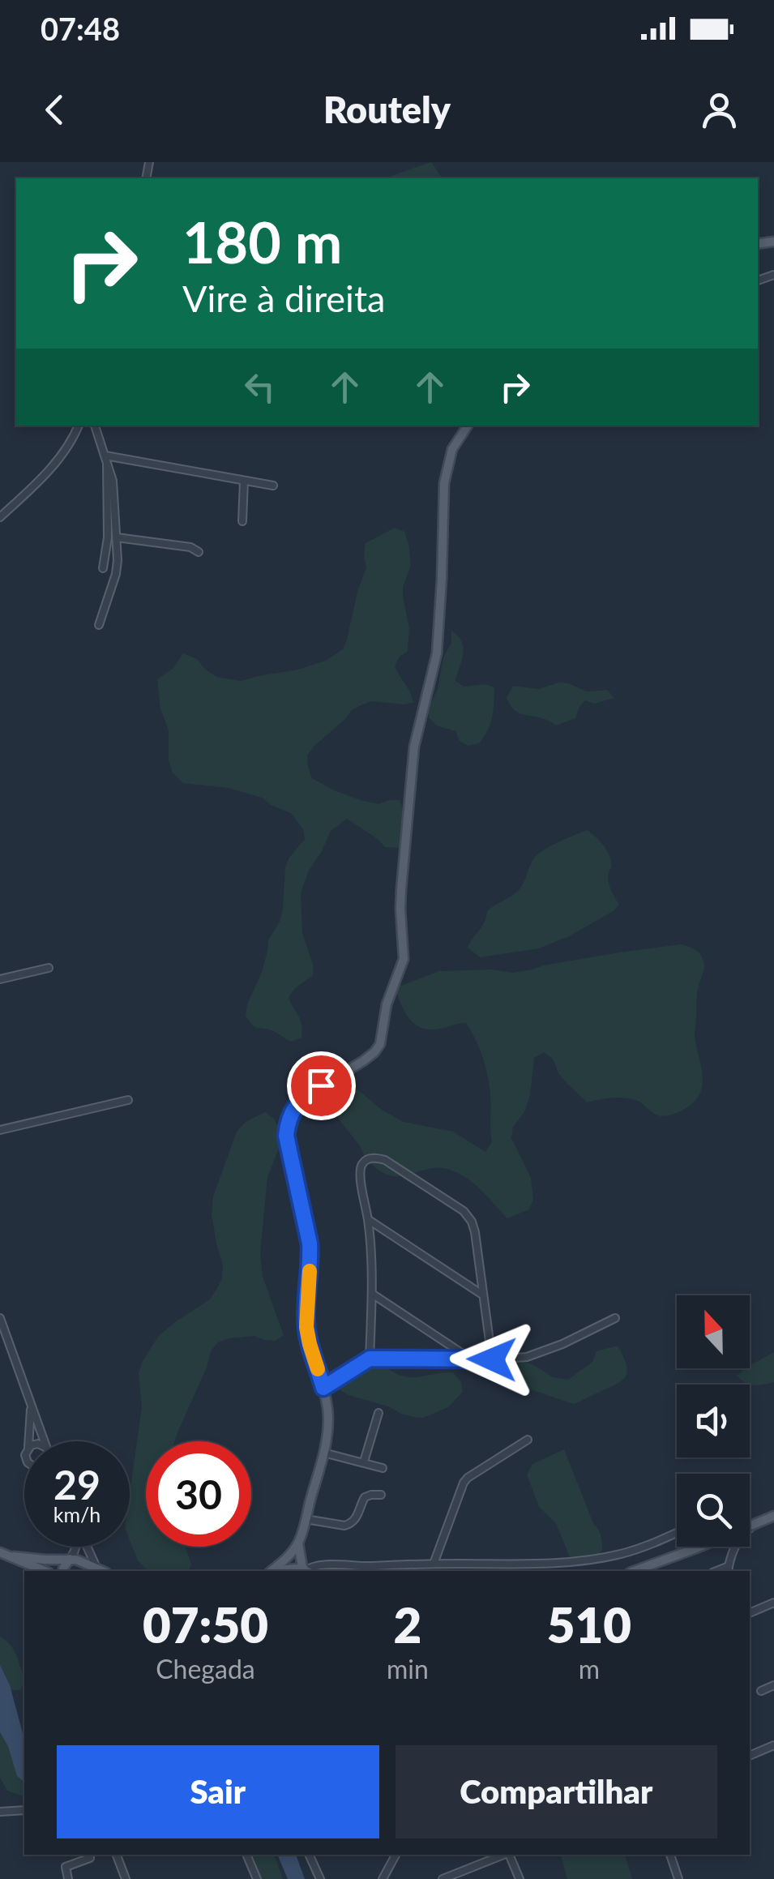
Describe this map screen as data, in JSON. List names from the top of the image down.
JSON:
{
  "north": "top",
  "page": {
    "status": "07:48",
    "header": "Routely",
    "turn": ["180 m", "Vire à direita"],
    "speed": "29 km/h",
    "limit": "30",
    "eta": [
      "07:50",
      "Chegada",
      "2",
      "min",
      "510",
      "m"
    ],
    "buttons": ["Sair", "Compartilhar"]
  }
}
